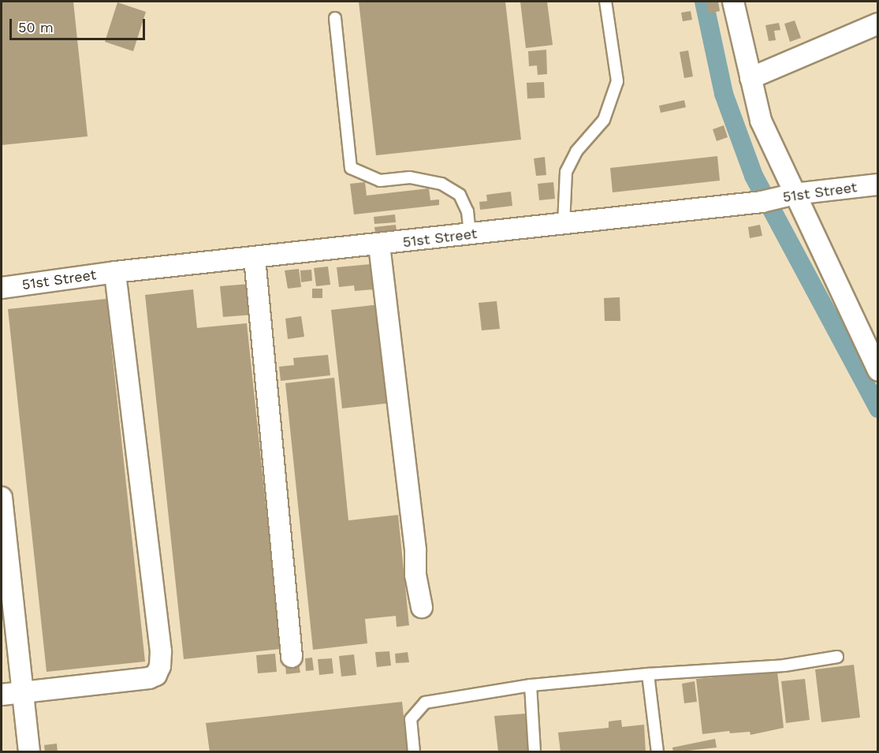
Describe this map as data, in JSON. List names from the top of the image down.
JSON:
{
  "streets": {
    "street": ["51st Street"]
  },
  "scale_bar": "50 m"
}
